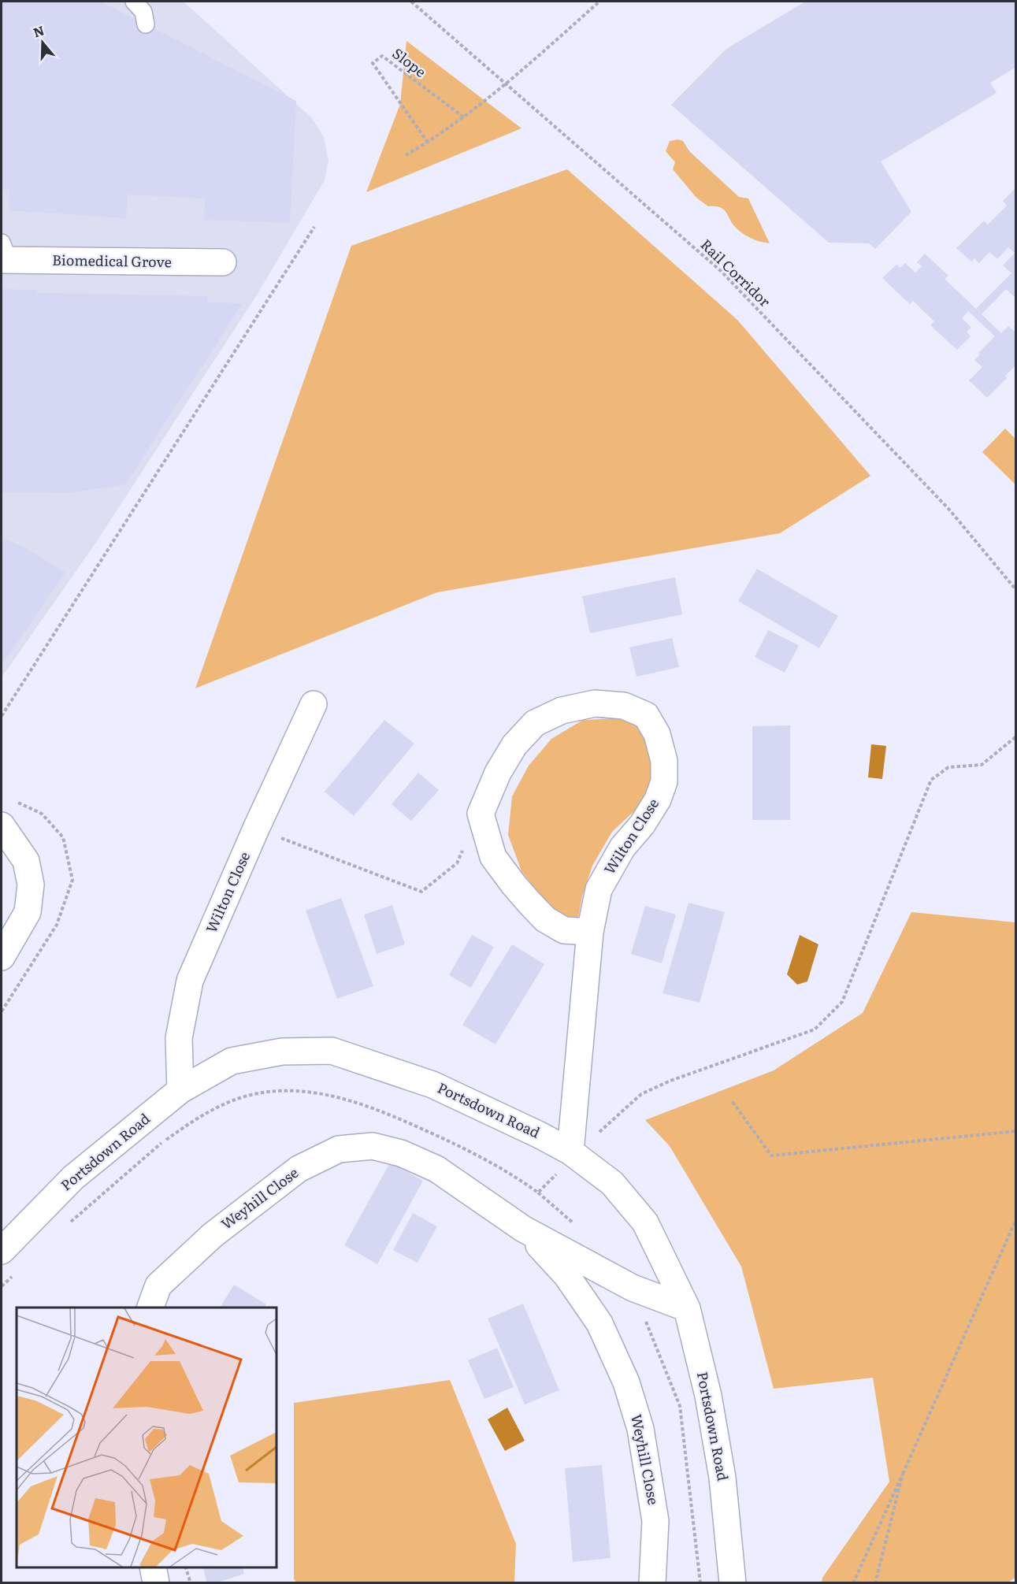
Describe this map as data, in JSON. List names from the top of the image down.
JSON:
{
  "streets": {
    "street": [
      "Biomedical Grove",
      "Wilton Close",
      "Portsdown Road",
      "Weyhill Close"
    ],
    "path": ["Slope", "Rail Corridor"]
  },
  "crossings": [
    ["Wilton Close", "Portsdown Road"],
    ["Portsdown Road", "Weyhill Close"]
  ],
  "north": "top"
}
